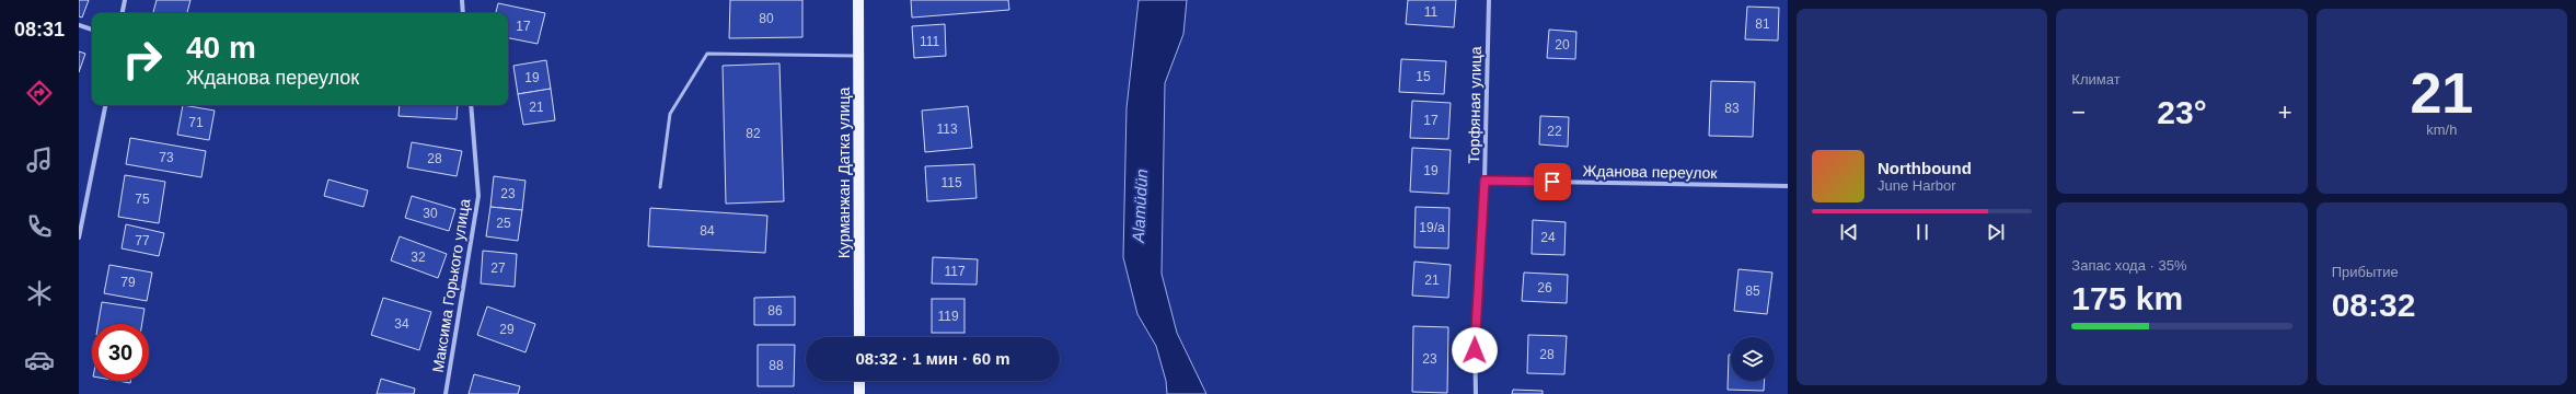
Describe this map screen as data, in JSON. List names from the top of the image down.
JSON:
{
  "streets": {
    "main road": ["Курманжан Датка улица"],
    "street": ["Торфяная улица", "Жданова переулок", "Максима Горького улица"]
  },
  "crossings": [
    ["Торфяная улица", "Жданова переулок"]
  ],
  "water": ["Alamüdün"],
  "house_numbers": [
    "11",
    "80",
    "81",
    "17",
    "111",
    "20",
    "15",
    "19",
    "21",
    "83",
    "17",
    "71",
    "113",
    "22",
    "82",
    "73",
    "28",
    "19",
    "115",
    "23",
    "75",
    "30",
    "25",
    "19/а",
    "84",
    "24",
    "77",
    "32",
    "27",
    "117",
    "21",
    "79",
    "26",
    "85",
    "86",
    "119",
    "34",
    "29",
    "28",
    "23",
    "88"
  ],
  "page": {
    "tabs": "08:31",
    "tile": [
      "Климат",
      ["21", "km/h"],
      ["Запас хода · 35%", "175 km"],
      ["Прибытие", "08:32"]
    ],
    "turn": ["40 m", "Жданова переулок"],
    "heat": ["−", "23°", "+"],
    "song": ["Northbound", "June Harbor"],
    "limit": "30",
    "trip": "08:32 · 1 мин · 60 m"
  }
}
